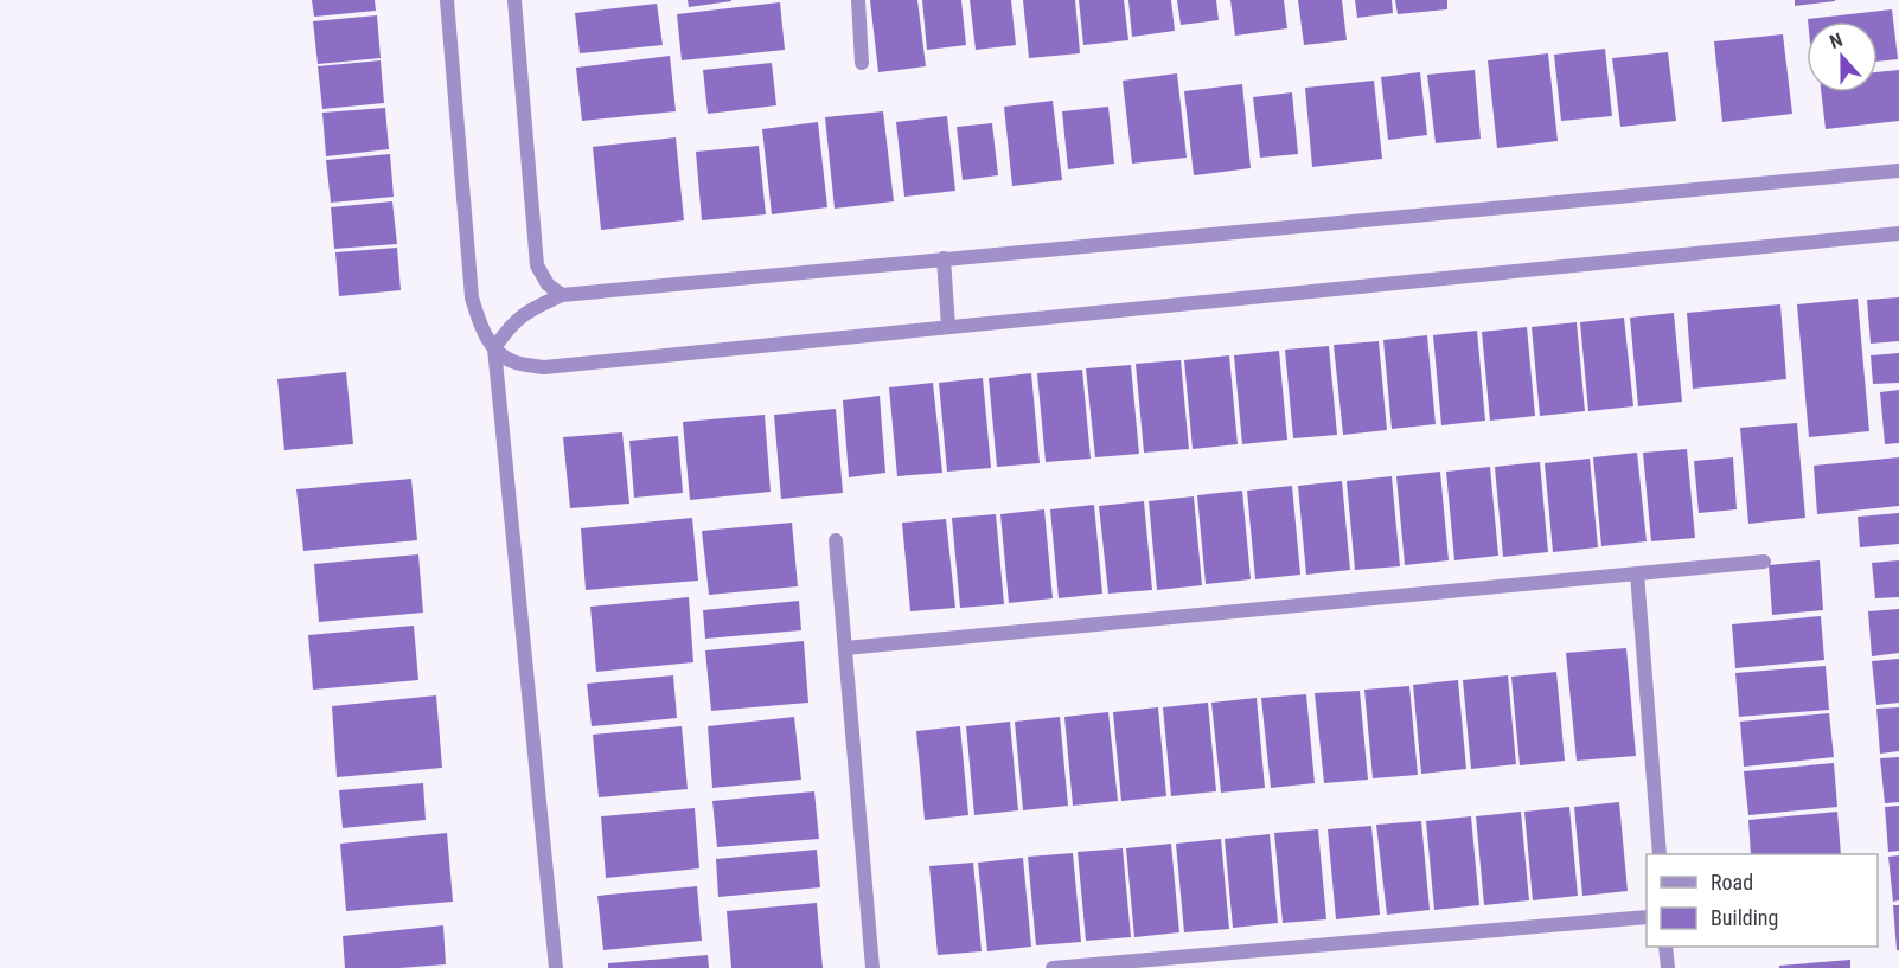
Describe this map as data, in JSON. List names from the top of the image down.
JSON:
{
  "legend": ["Road", "Building"],
  "north": "top"
}
